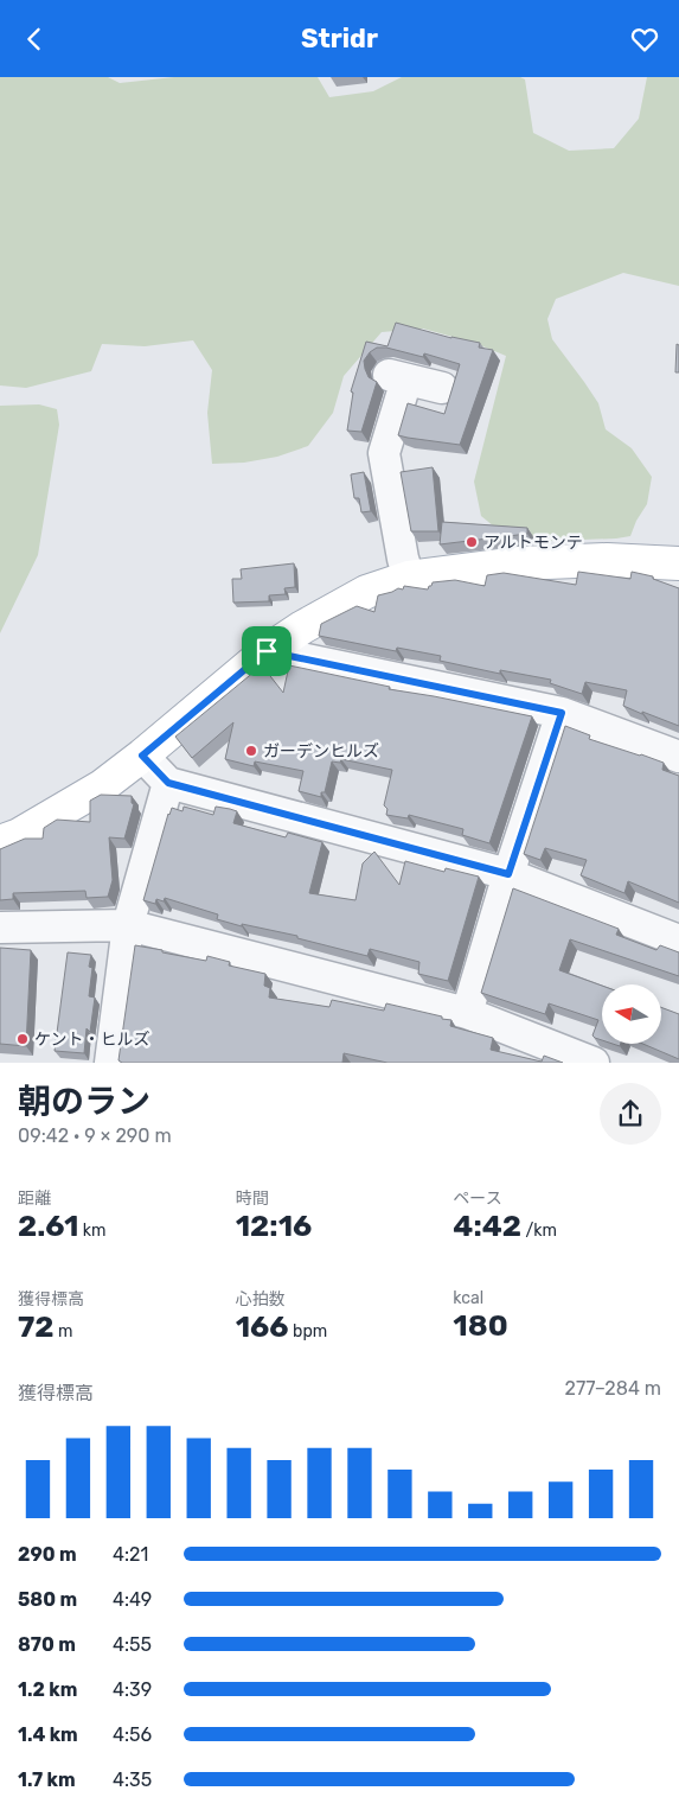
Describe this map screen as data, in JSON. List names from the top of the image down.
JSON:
{
  "places": ["アルトモンテ", "ガーデンヒルズ", "ケント・ヒルズ"],
  "north": "left",
  "page": {
    "header": "Stridr",
    "heading": ["朝のラン", "09:42 · 9 × 290 m"],
    "stats": [
      ["距離", "2.61 km"],
      ["時間", "12:16"],
      ["ペース", "4:42 /km"],
      ["獲得標高", "72 m"],
      ["心拍数", "166 bpm"],
      ["kcal", "180"]
    ],
    "chart": ["獲得標高", "277–284 m"],
    "list": [
      {
        "name": "290 m",
        "note": "4:21"
      },
      {
        "name": "580 m",
        "note": "4:49"
      },
      {
        "name": "870 m",
        "note": "4:55"
      },
      {
        "name": "1.2 km",
        "note": "4:39"
      },
      {
        "name": "1.4 km",
        "note": "4:56"
      },
      {
        "name": "1.7 km",
        "note": "4:35"
      }
    ]
  }
}
